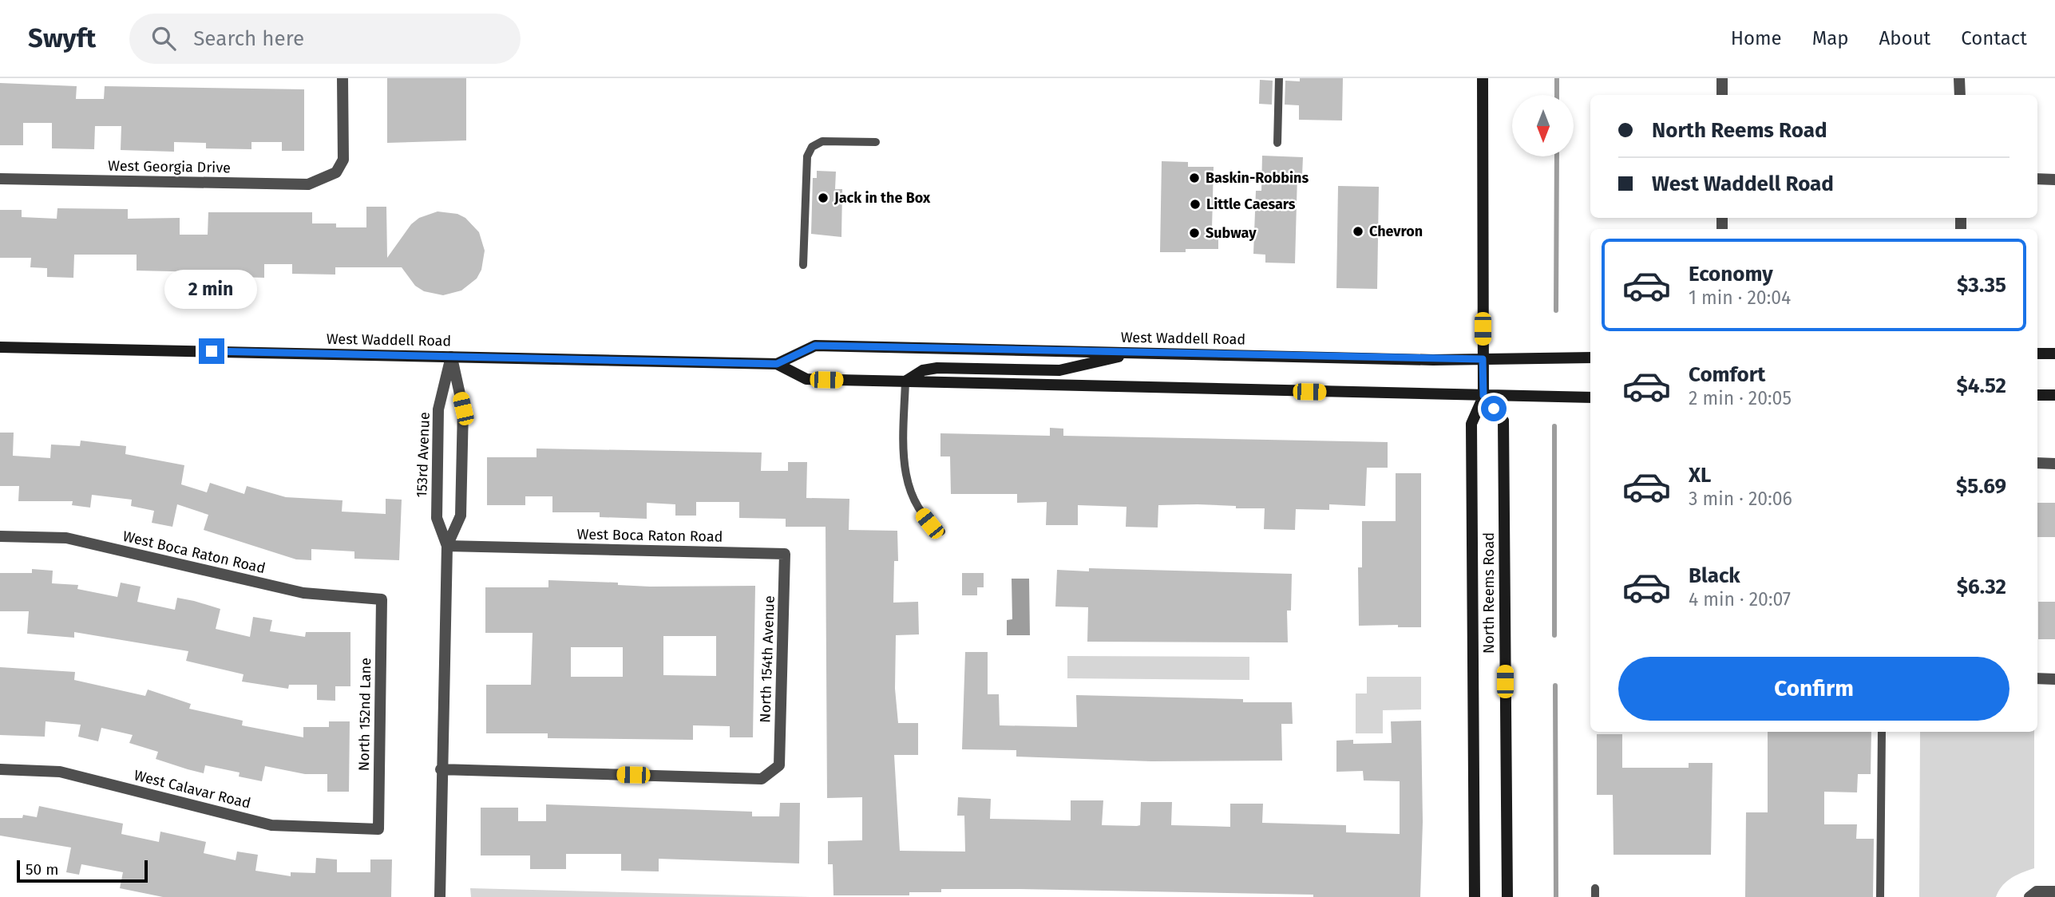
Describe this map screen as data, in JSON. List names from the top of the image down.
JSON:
{
  "streets": {
    "main road": ["West Waddell Road", "North Reems Road"],
    "street": [
      "West Georgia Drive",
      "153rd Avenue",
      "West Boca Raton Road",
      "North 154th Avenue",
      "North 152nd Lane",
      "West Calavar Road"
    ]
  },
  "crossings": [
    ["West Waddell Road", "153rd Avenue"],
    ["West Waddell Road", "North Reems Road"],
    ["153rd Avenue", "West Boca Raton Road"],
    ["153rd Avenue", "North 154th Avenue"],
    ["West Boca Raton Road", "North 154th Avenue"],
    ["West Boca Raton Road", "North 152nd Lane"],
    ["North 152nd Lane", "West Calavar Road"]
  ],
  "places": [
    "Baskin-Robbins",
    "Jack in the Box",
    "Little Caesars",
    "Chevron",
    "Subway"
  ],
  "scale_bar": "50 m",
  "north": "bottom",
  "page": {
    "header": "Swyft",
    "search": "Search here",
    "nav": [
      "Home",
      "Map",
      "About",
      "Contact"
    ],
    "banner": ["North Reems Road", "West Waddell Road"],
    "list": [
      {
        "name": "Economy",
        "note": "1 min · 20:04",
        "value": "$3.35"
      },
      {
        "name": "Comfort",
        "note": "2 min · 20:05",
        "value": "$4.52"
      },
      {
        "name": "XL",
        "note": "3 min · 20:06",
        "value": "$5.69"
      },
      {
        "name": "Black",
        "note": "4 min · 20:07",
        "value": "$6.32"
      }
    ],
    "bubble": "2 min",
    "buttons": "Confirm",
    "scale": "50 m"
  }
}
